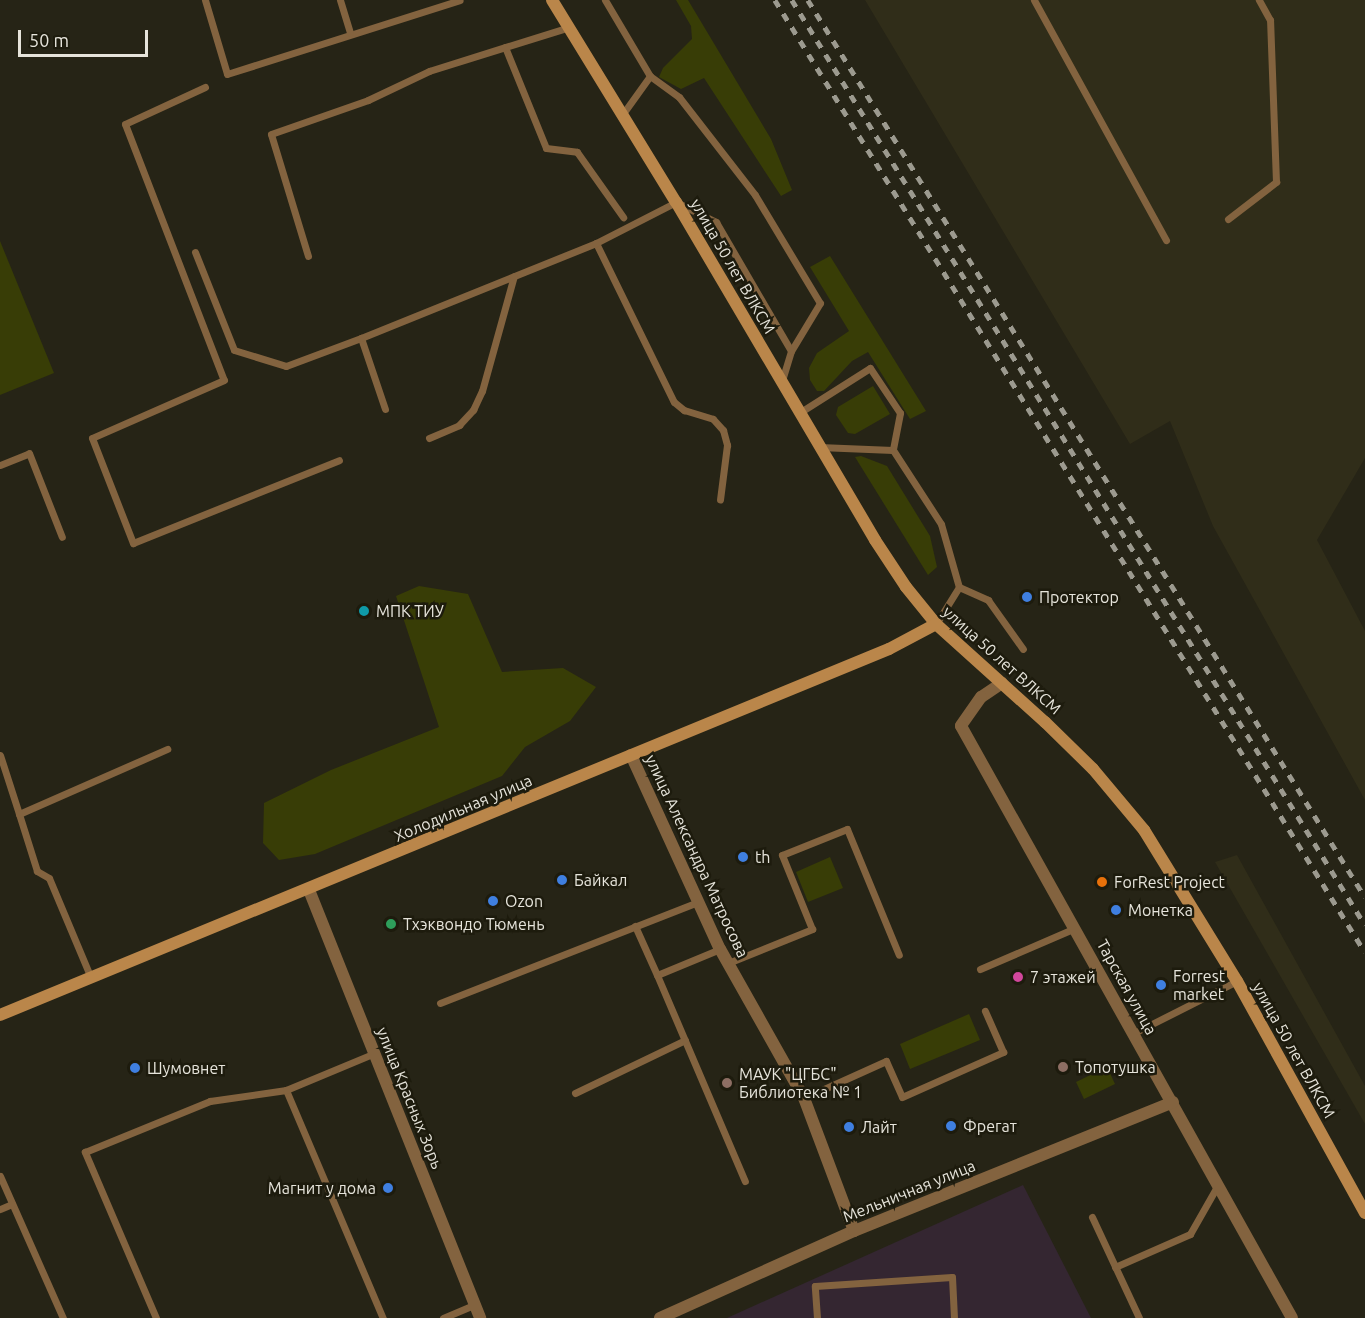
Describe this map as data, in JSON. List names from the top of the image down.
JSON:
{
  "streets": {
    "street": [
      "улица 50 лет ВЛКСМ",
      "Холодильная улица",
      "улица Александра Матросова",
      "Тарская улица",
      "улица Красных Зорь",
      "Мельничная улица"
    ]
  },
  "crossings": [
    ["улица 50 лет ВЛКСМ", "Холодильная улица"],
    ["улица 50 лет ВЛКСМ", "Тарская улица"],
    ["Холодильная улица", "улица Александра Матросова"],
    ["Холодильная улица", "улица Красных Зорь"],
    ["улица Александра Матросова", "Мельничная улица"],
    ["Тарская улица", "Мельничная улица"]
  ],
  "places": [
    "Протектор",
    "МПК ТИУ",
    "th",
    "Байкал",
    "ForRest Project",
    "Ozon",
    "Монетка",
    "Тхэквондо Тюмень",
    "7 этажей",
    "Forrest market",
    "Топотушка",
    "Шумовнет",
    "МАУК \"ЦГБС\" Библиотека № 1",
    "Фрегат",
    "Лайт",
    "Магнит у дома"
  ],
  "scale_bar": "50 m"
}
